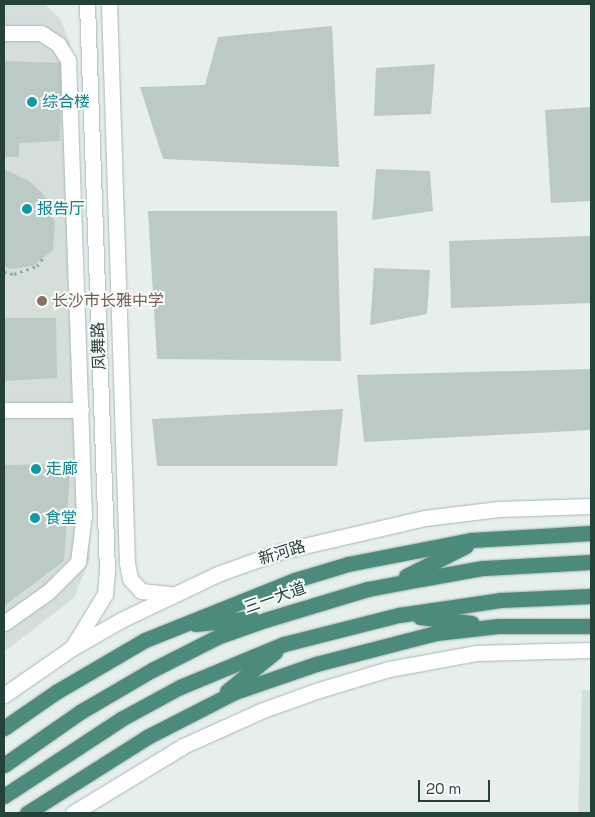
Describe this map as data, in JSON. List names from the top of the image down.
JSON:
{
  "streets": {
    "highway": ["三一大道"],
    "street": ["凤舞路", "新河路"]
  },
  "crossings": [
    ["凤舞路", "新河路"]
  ],
  "places": [
    "综合楼",
    "报告厅",
    "长沙市长雅中学",
    "走廊",
    "食堂"
  ],
  "scale_bar": "20 m"
}
